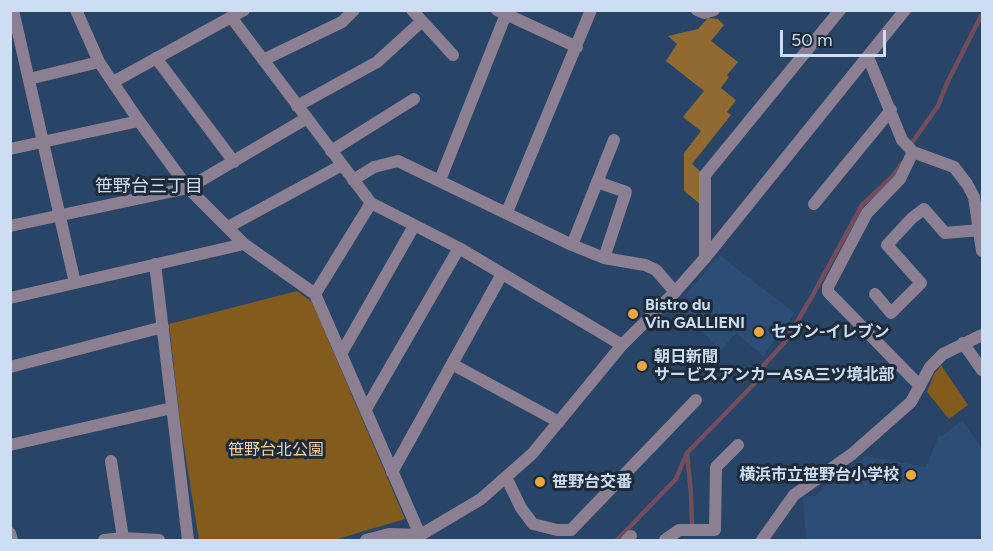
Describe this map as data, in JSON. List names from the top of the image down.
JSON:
{
  "districts": ["笹野台三丁目"],
  "parks": ["笹野台北公園"],
  "places": [
    "Bistro du Vin GALLIENI",
    "セブン-イレブン",
    "朝日新聞 サービスアンカーASA三ツ境北部",
    "横浜市立笹野台小学校",
    "笹野台交番"
  ],
  "scale_bar": "50 m"
}
